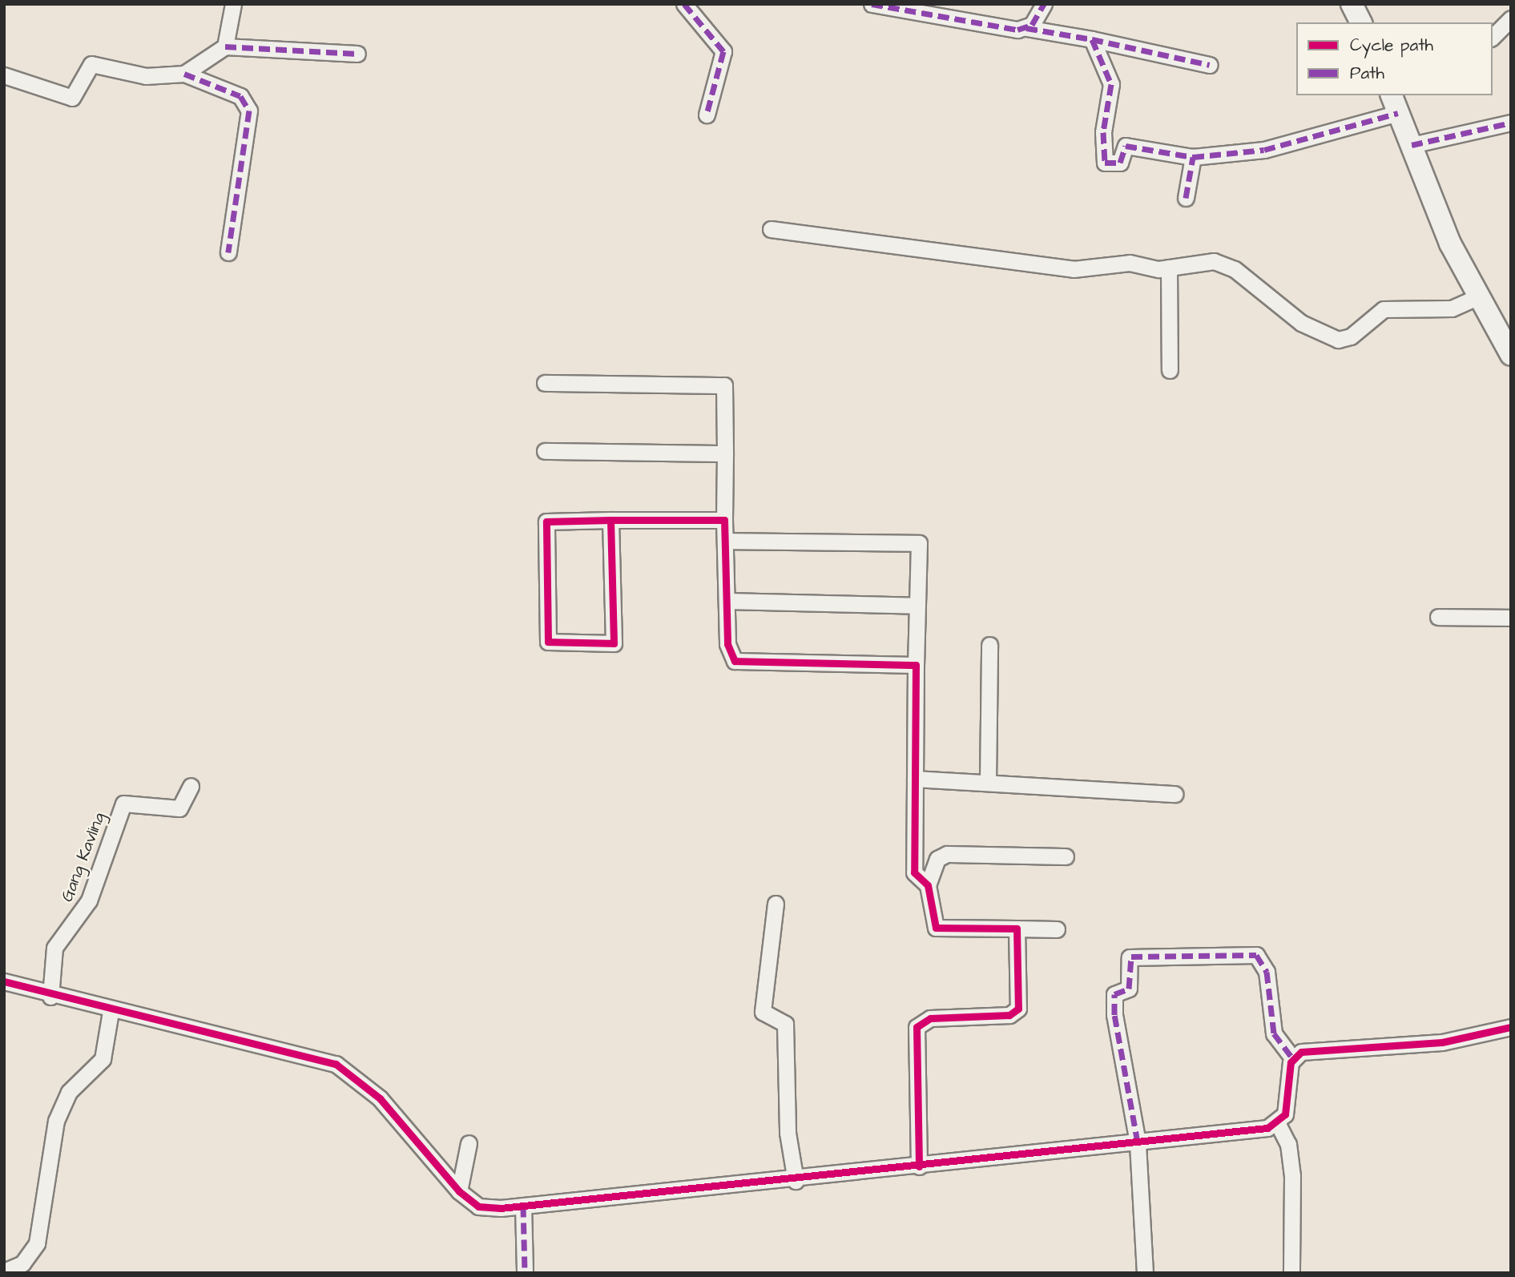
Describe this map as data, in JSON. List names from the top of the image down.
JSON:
{
  "streets": {
    "street": ["Gang Kavling"]
  },
  "legend": ["Cycle path", "Path"]
}
